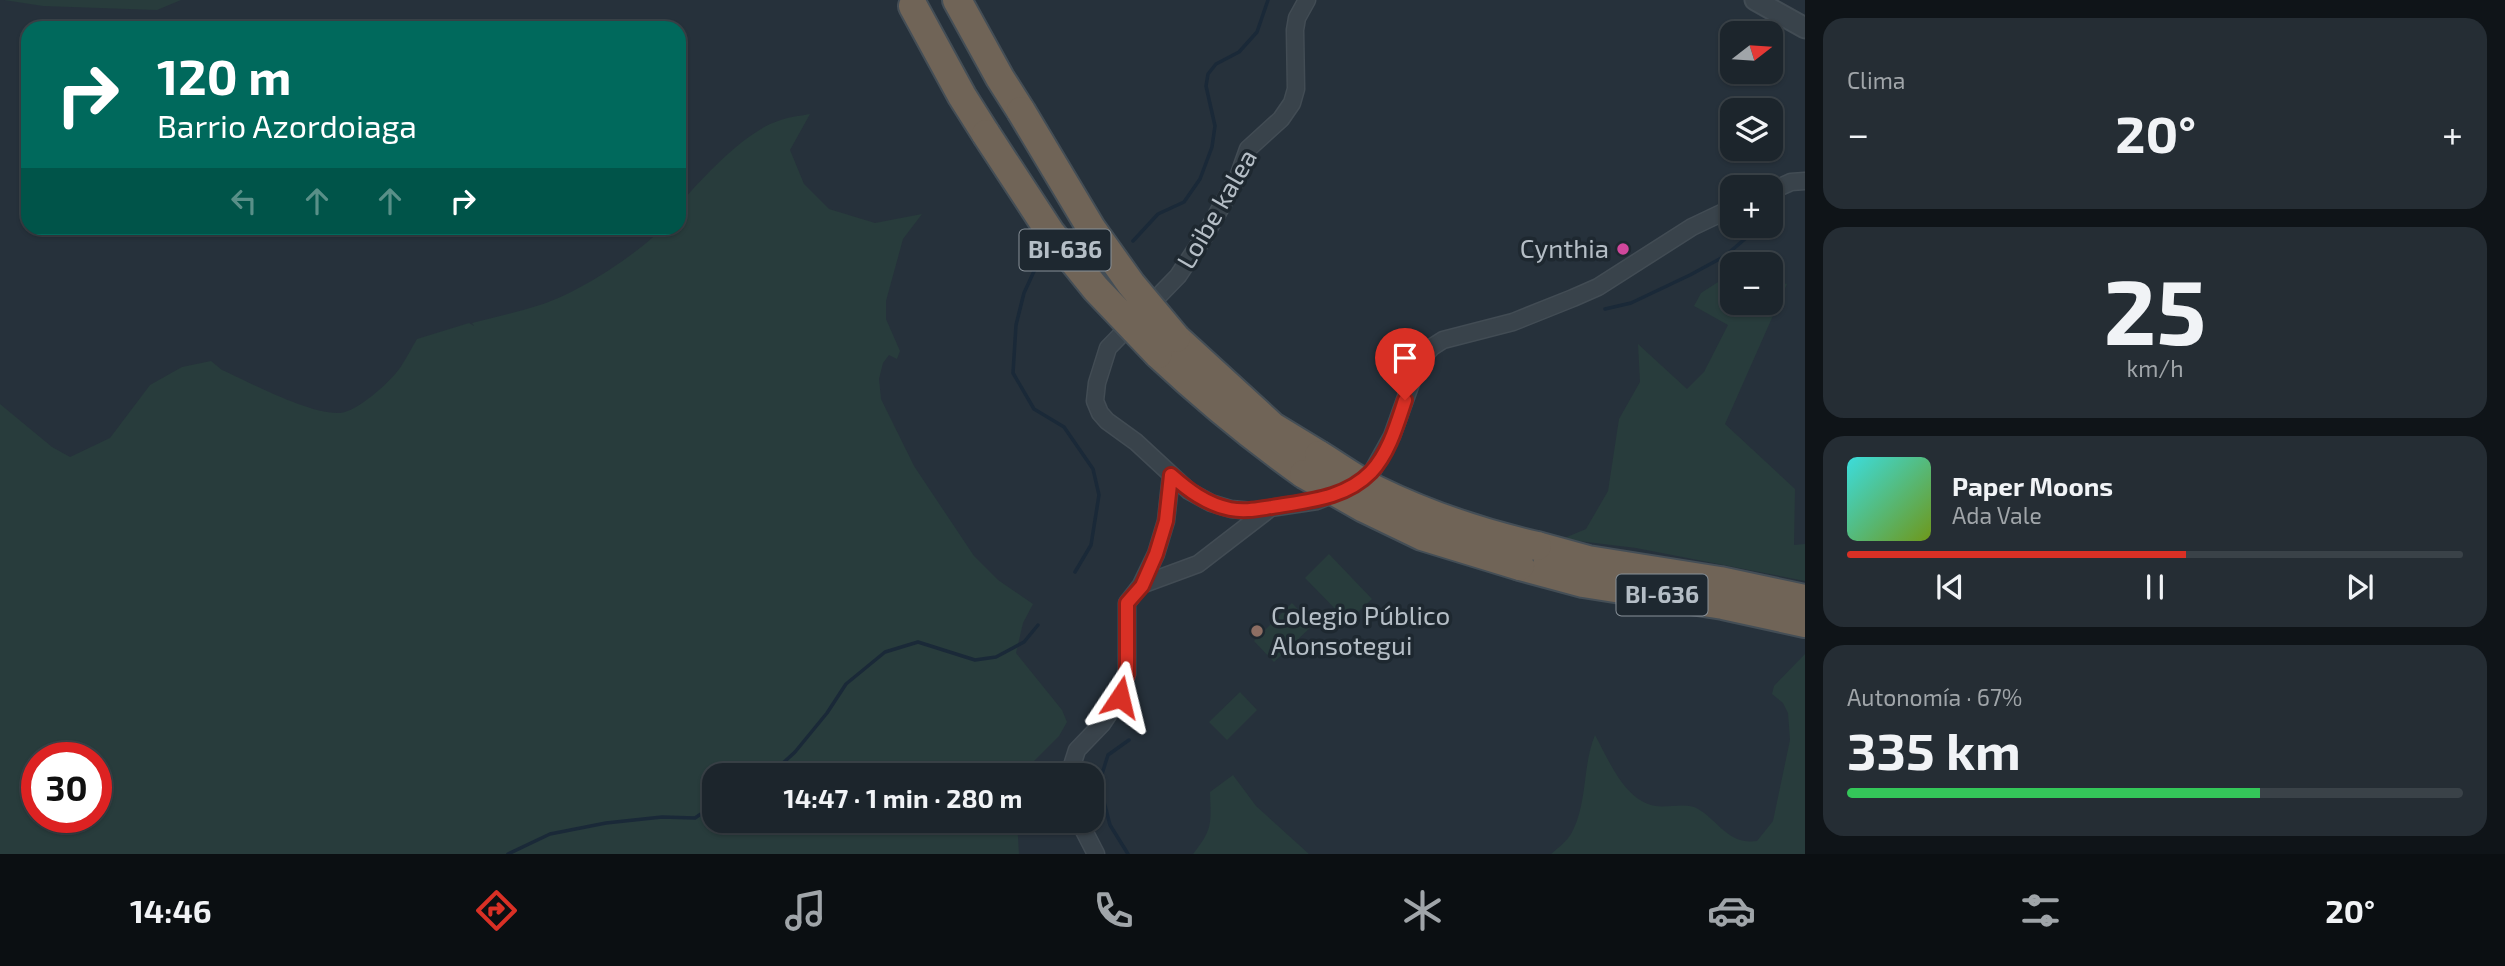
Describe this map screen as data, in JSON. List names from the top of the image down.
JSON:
{
  "streets": {
    "highway": ["BI-636"],
    "street": ["Loibe kalea"]
  },
  "places": ["Cynthia", "Colegio Público Alonsotegui"],
  "north": "right",
  "page": {
    "tile": [
      "Clima",
      ["25", "km/h"],
      ["Autonomía · 67%", "335 km"]
    ],
    "map_buttons": ["+", "−"],
    "turn": ["120 m", "Barrio Azordoiaga"],
    "heat": ["−", "20°", "+"],
    "song": ["Paper Moons", "Ada Vale"],
    "limit": "30",
    "trip": "14:47 · 1 min · 280 m",
    "tabs": ["14:46", "20°"]
  }
}
